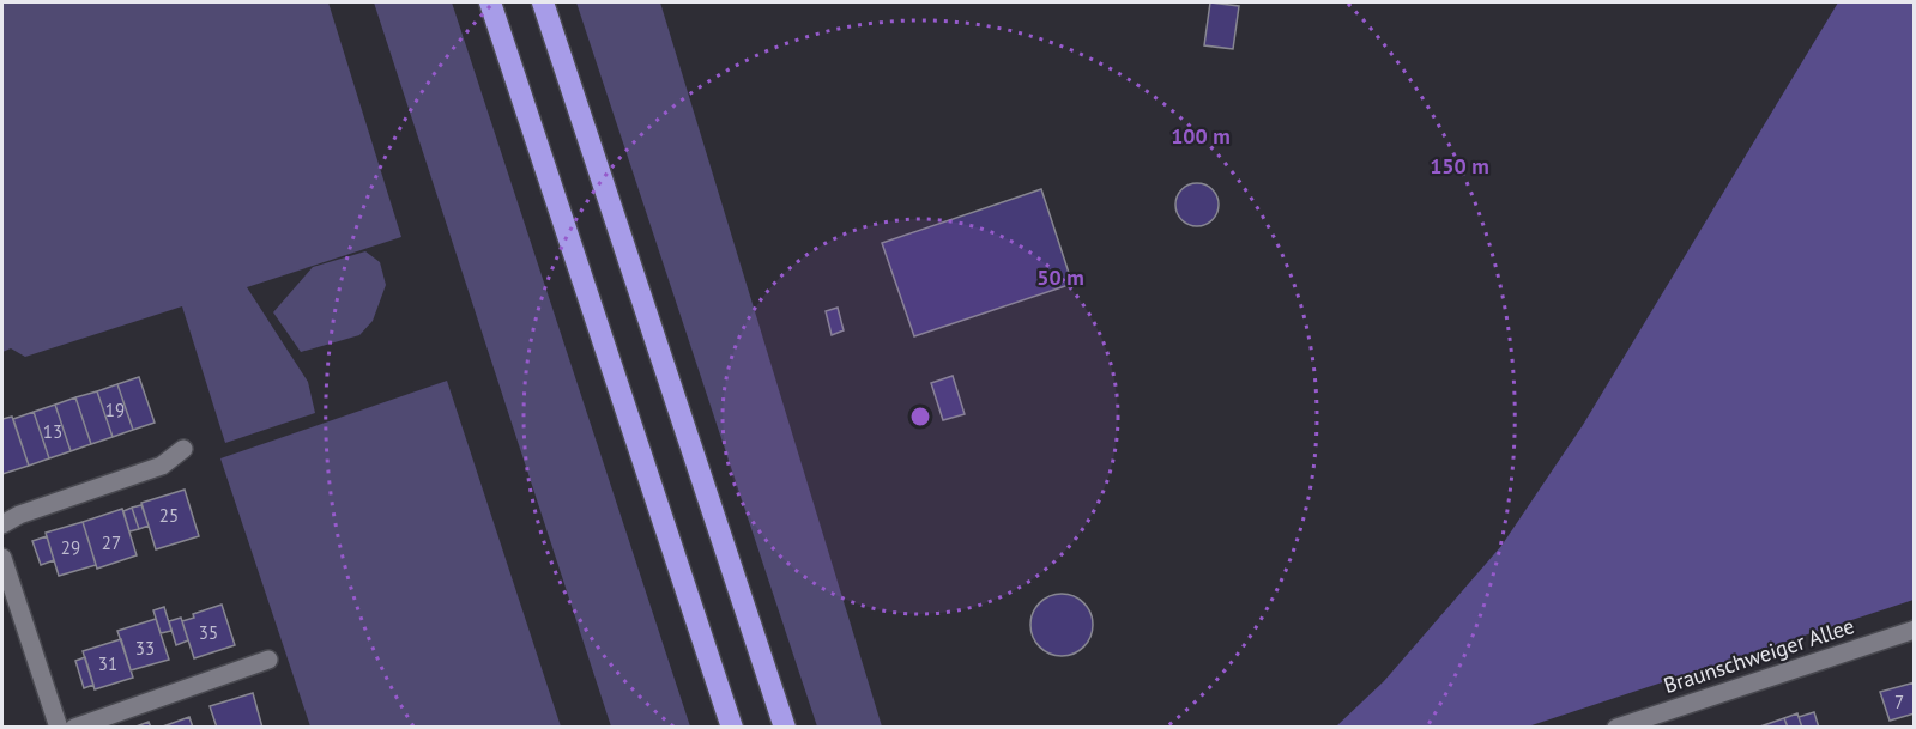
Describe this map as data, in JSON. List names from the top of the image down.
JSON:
{
  "streets": {
    "street": ["Braunschweiger Allee"]
  },
  "house_numbers": [
    "19",
    "13",
    "25",
    "27",
    "29",
    "35",
    "33",
    "31",
    "7"
  ],
  "rings": ["100 m", "150 m", "50 m"]
}
